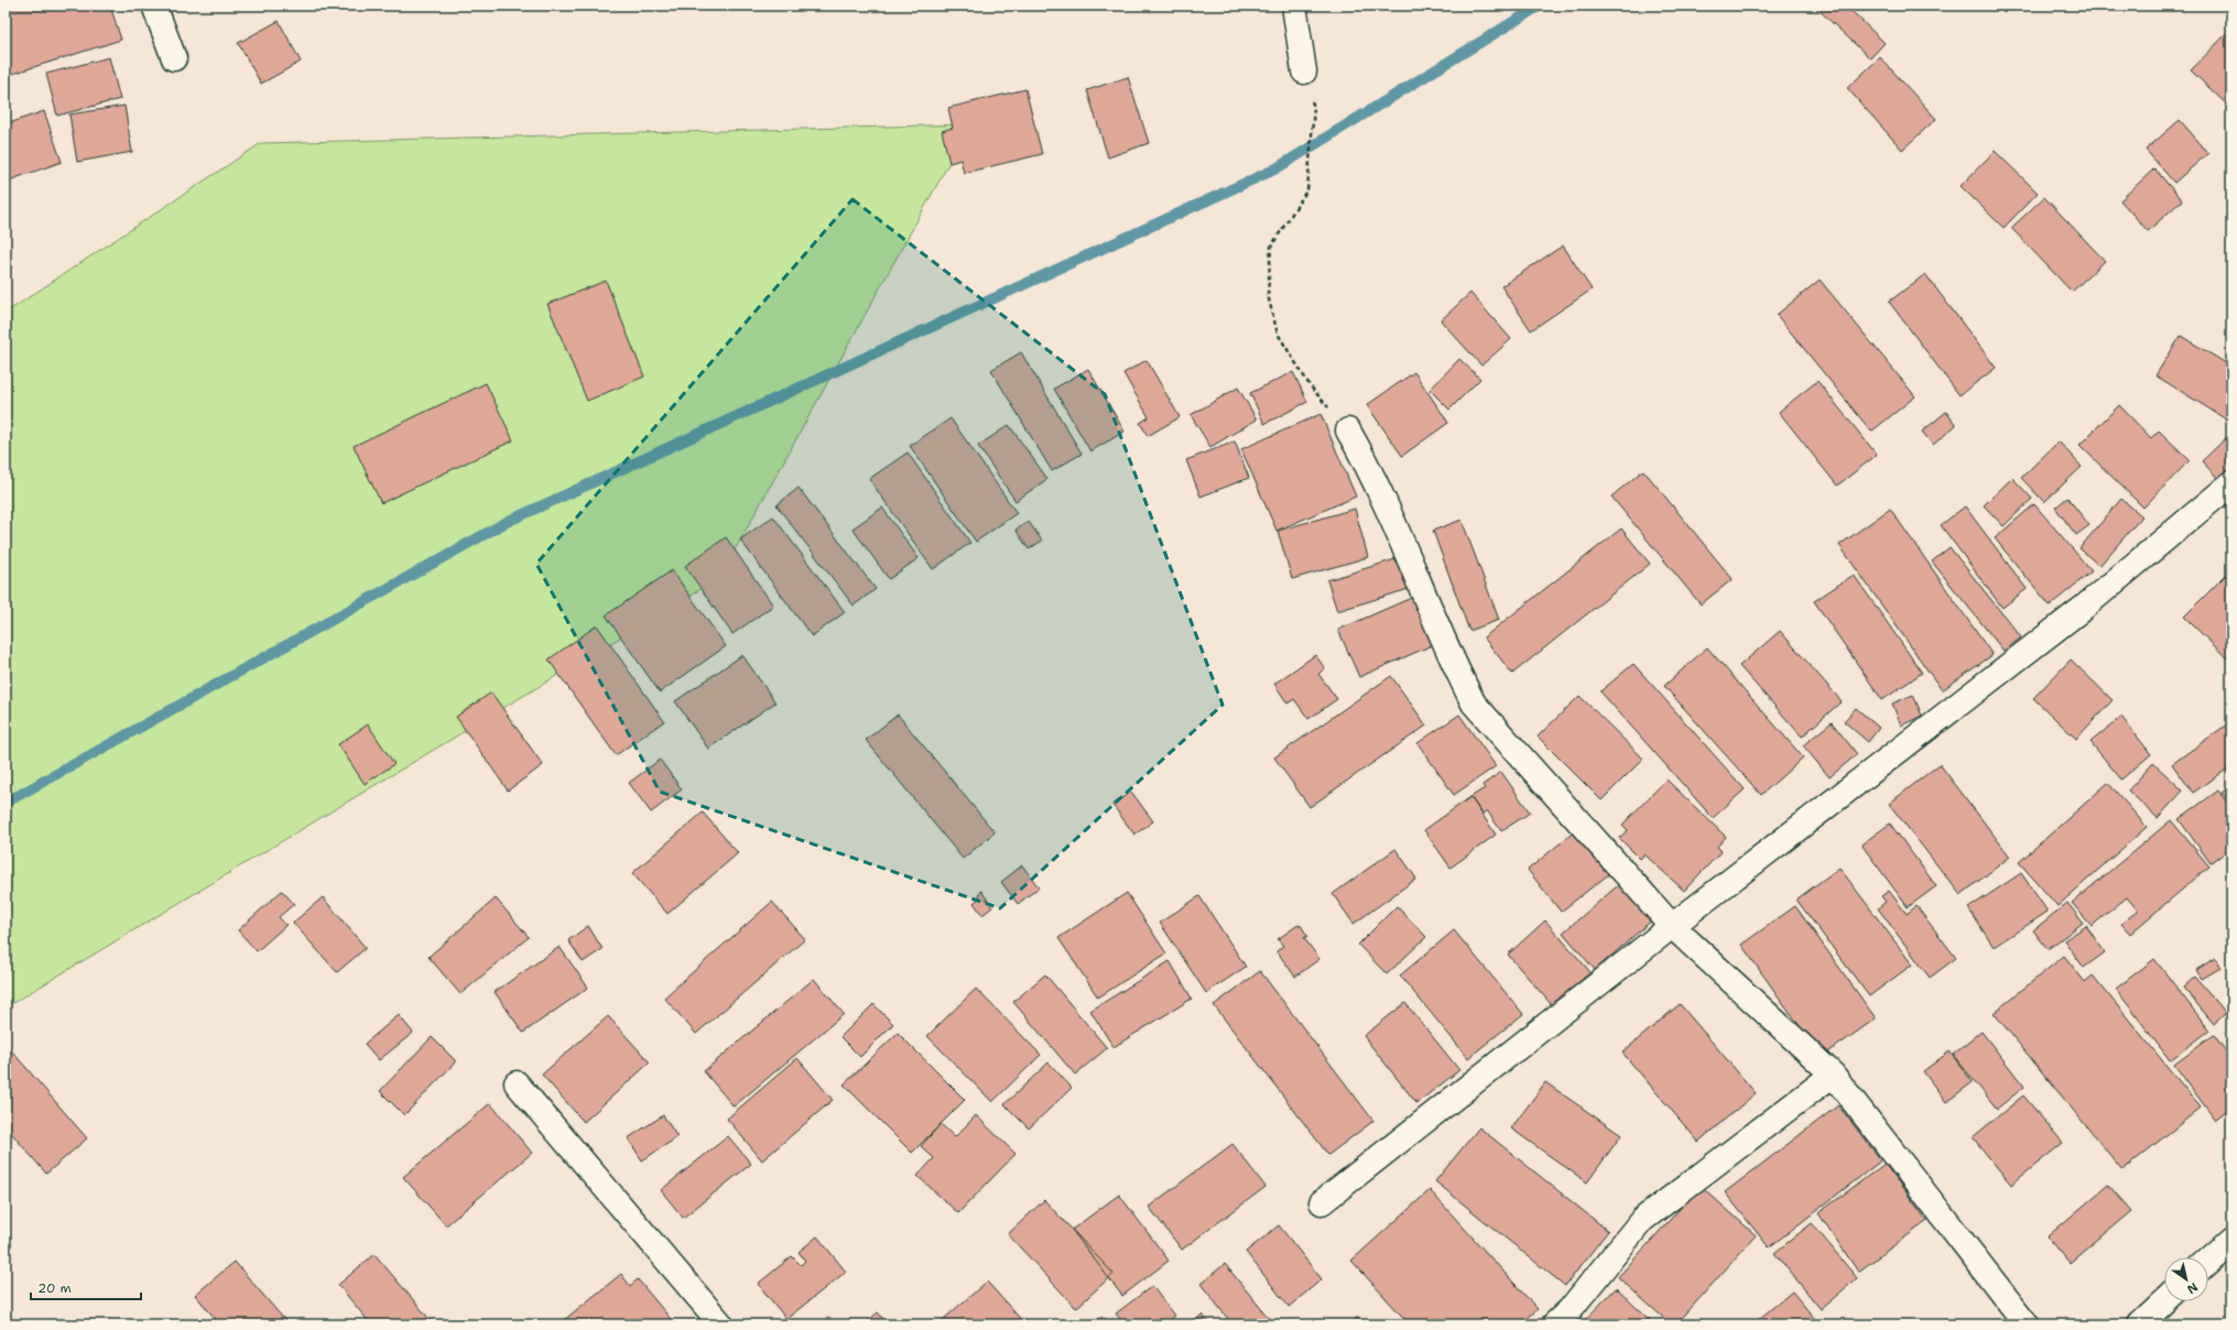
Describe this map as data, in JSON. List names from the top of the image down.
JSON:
{
  "scale_bar": "20 m",
  "north": "bottom right"
}
